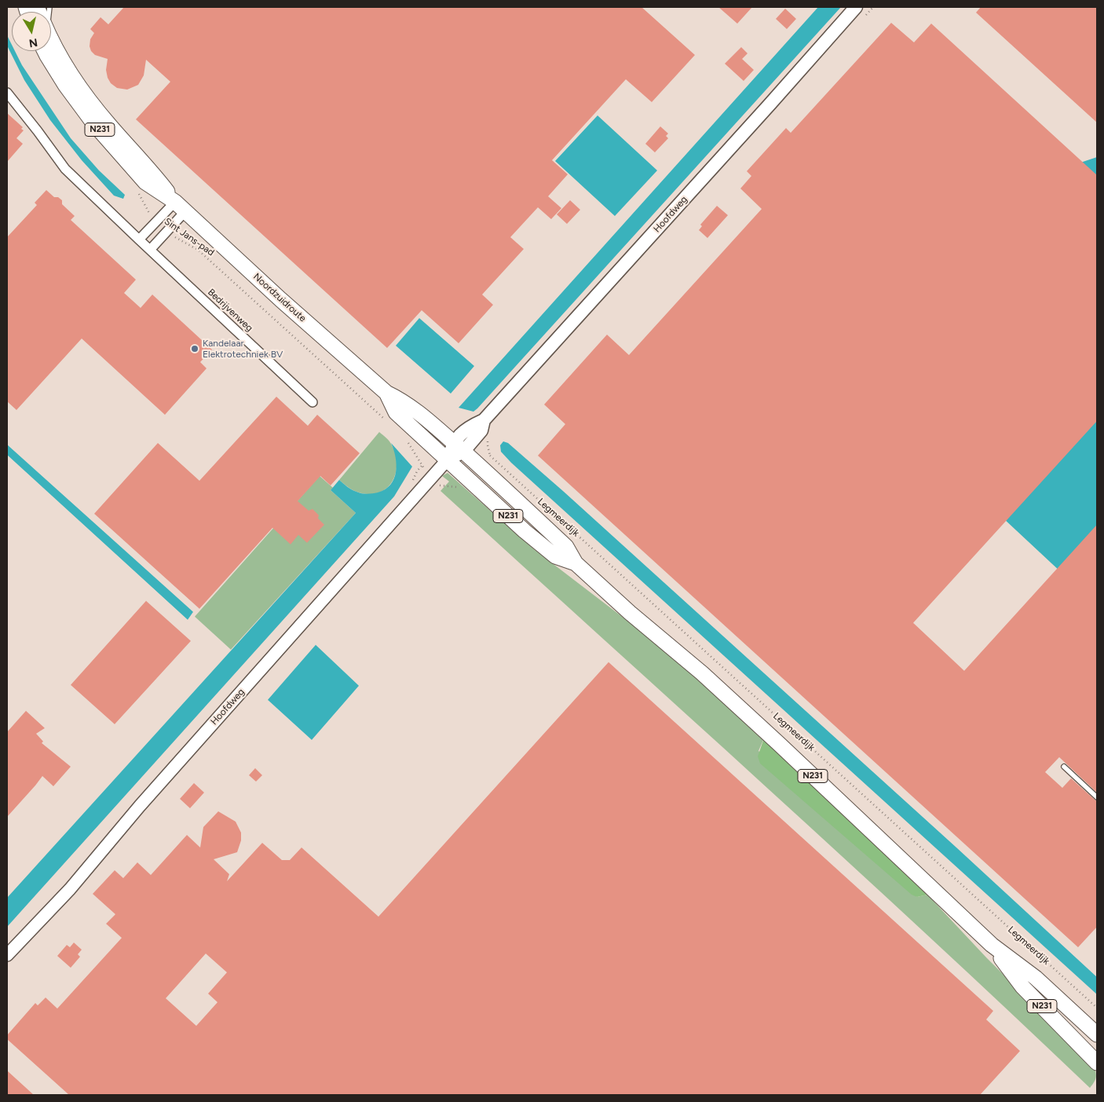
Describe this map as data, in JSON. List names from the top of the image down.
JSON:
{
  "streets": {
    "main road": [
      "N231",
      "Hoofdweg",
      "Noordzuidroute",
      "Legmeerdijk"
    ],
    "street": ["Bedrijvenweg"],
    "path": ["Sint Jans-pad"]
  },
  "crossings": [
    ["Hoofdweg", "Noordzuidroute"],
    ["Hoofdweg", "Legmeerdijk"],
    ["Noordzuidroute", "Legmeerdijk"]
  ],
  "places": ["Kandelaar Elektrotechniek BV"],
  "north": "bottom"
}
